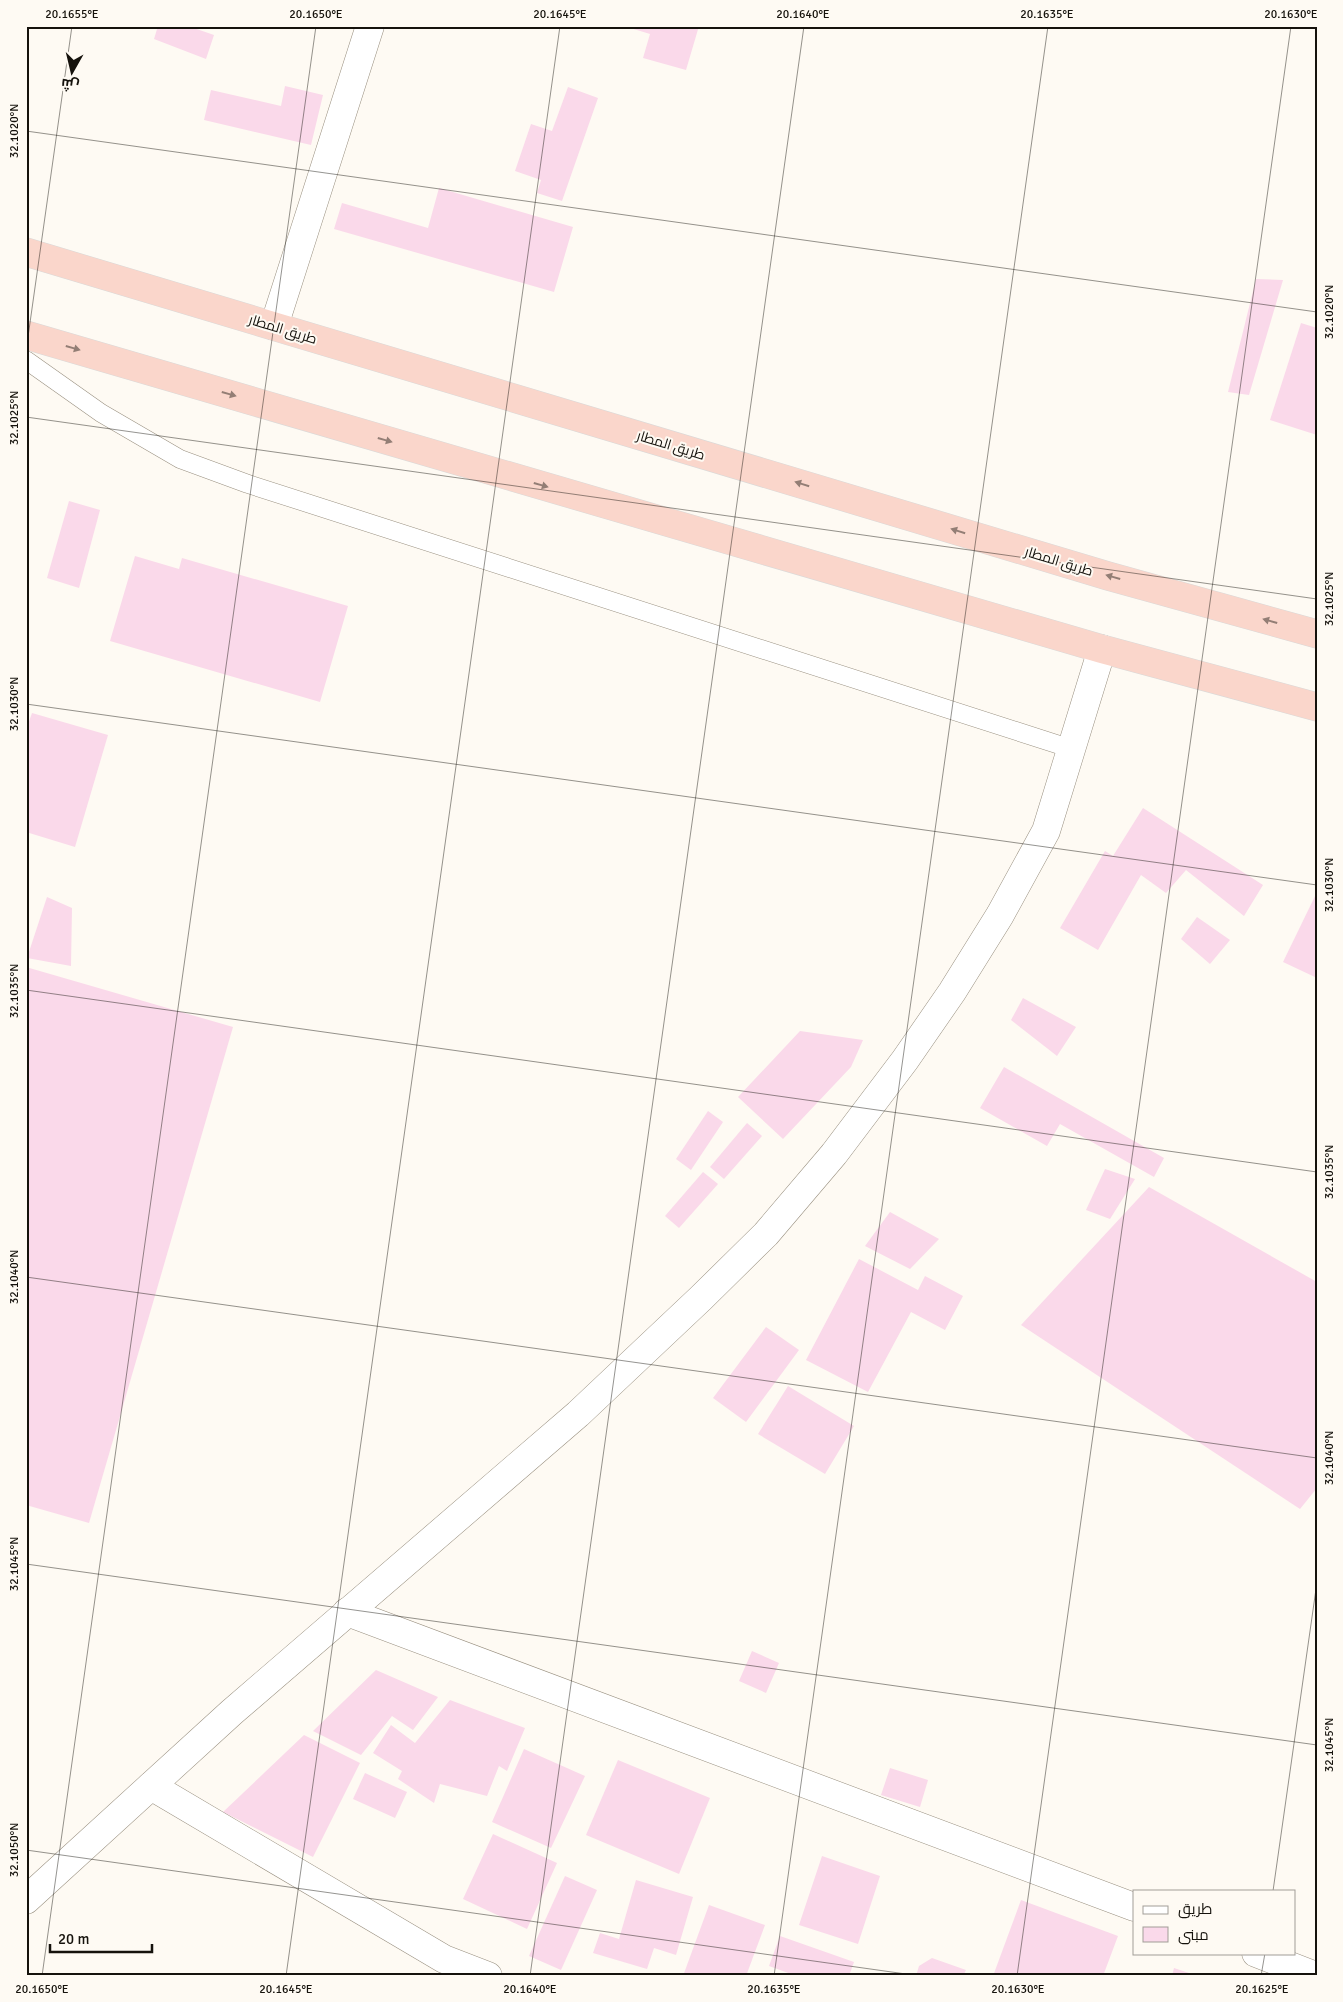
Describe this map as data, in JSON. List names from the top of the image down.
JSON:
{
  "streets": {
    "highway": ["طريق المطار"]
  },
  "legend": ["طريق", "مبنى"],
  "scale_bar": "20 m",
  "north": "bottom",
  "coordinates": [
    "20.1655°E",
    "20.1650°E",
    "20.1645°E",
    "20.1640°E",
    "20.1635°E",
    "20.1630°E",
    "32.1020°N",
    "32.1025°N",
    "32.1030°N",
    "32.1035°N",
    "32.1040°N",
    "32.1045°N",
    "32.1050°N",
    "20.1625°E"
  ]
}
